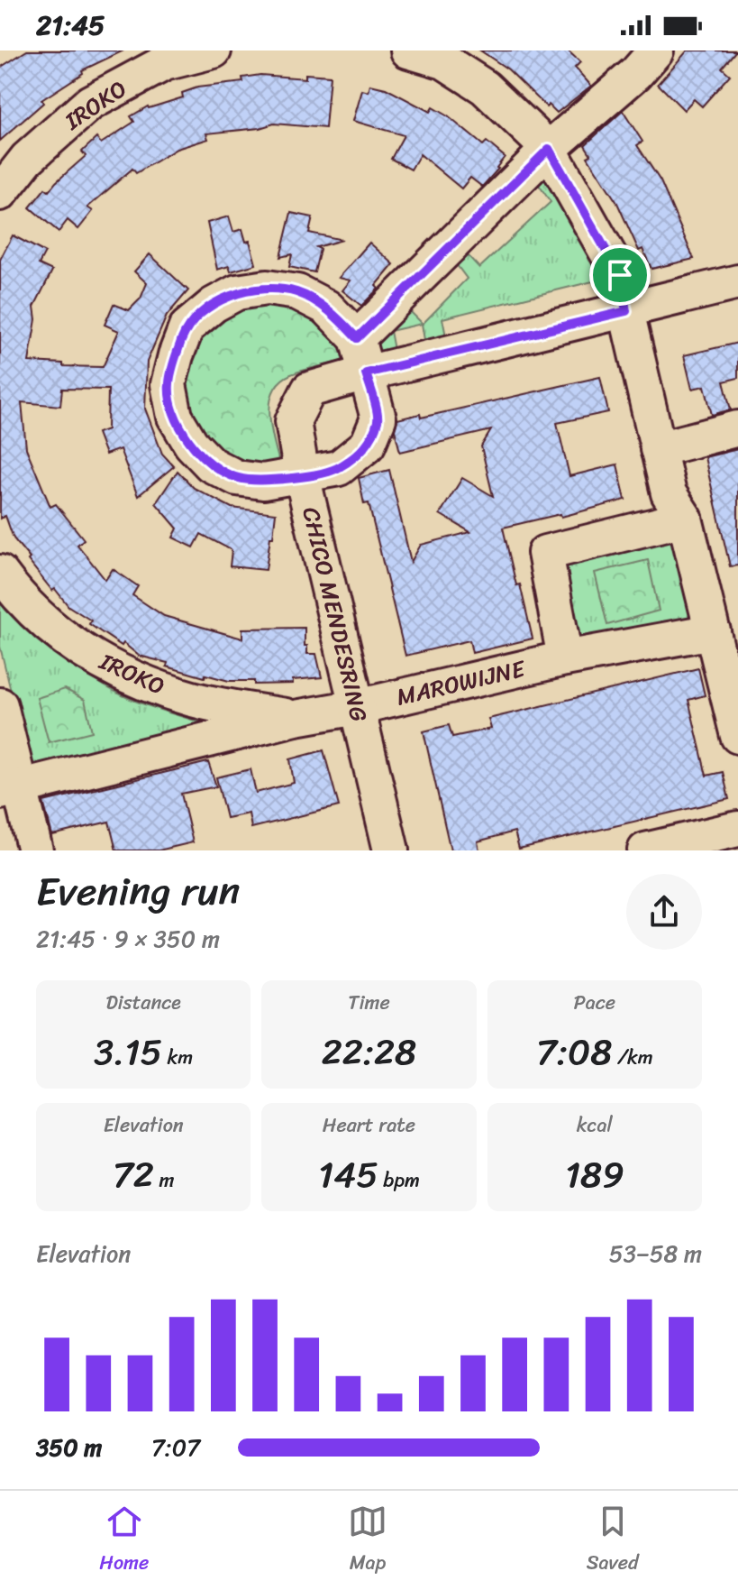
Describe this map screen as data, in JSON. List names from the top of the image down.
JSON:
{
  "streets": {
    "street": ["IROKO", "CHICO MENDESRING", "MAROWIJNE"]
  },
  "crossings": [
    ["IROKO", "CHICO MENDESRING"],
    ["IROKO", "MAROWIJNE"],
    ["CHICO MENDESRING", "MAROWIJNE"]
  ],
  "page": {
    "status": "21:45",
    "heading": ["Evening run", "21:45 · 9 × 350 m"],
    "stats": [
      ["Distance", "3.15 km"],
      ["Time", "22:28"],
      ["Pace", "7:08 /km"],
      ["Elevation", "72 m"],
      ["Heart rate", "145 bpm"],
      ["kcal", "189"]
    ],
    "chart": ["Elevation", "53–58 m"],
    "list": [
      {
        "name": "350 m",
        "note": "7:07"
      }
    ],
    "tabs": ["Home", "Map", "Saved"]
  }
}
